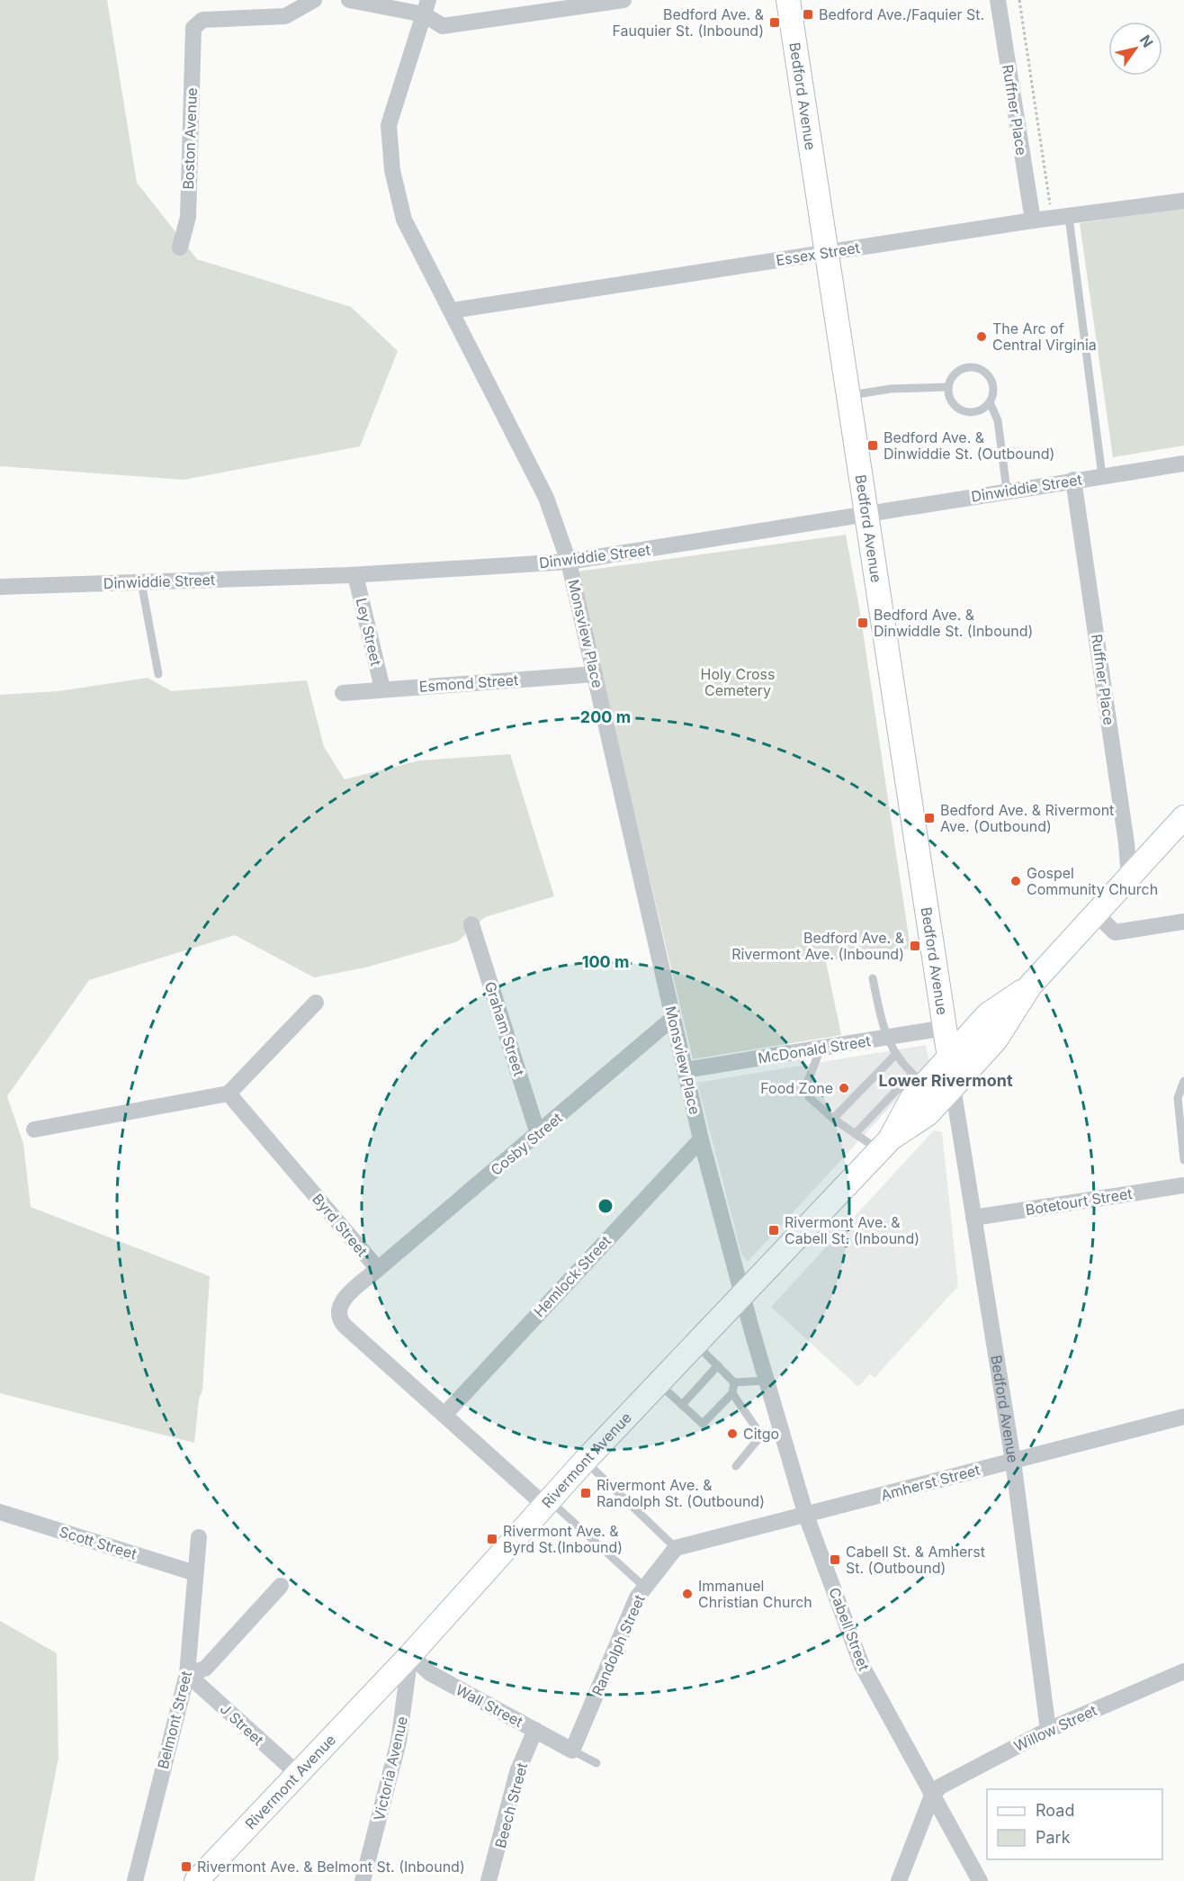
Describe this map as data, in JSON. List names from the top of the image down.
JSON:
{
  "streets": {
    "main road": ["Bedford Avenue", "Rivermont Avenue"],
    "street": [
      "Ruffner Place",
      "Boston Avenue",
      "Essex Street",
      "Dinwiddie Street",
      "Ley Street",
      "Monsview Place",
      "Esmond Street",
      "Graham Street",
      "McDonald Street",
      "Cosby Street",
      "Botetourt Street",
      "Byrd Street",
      "Hemlock Street",
      "Amherst Street",
      "Scott Street",
      "Cabell Street",
      "Randolph Street",
      "Wall Street",
      "Belmont Street",
      "J Street",
      "Willow Street",
      "Victoria Avenue",
      "Beech Street"
    ]
  },
  "crossings": [
    ["Bedford Avenue", "Essex Street"],
    ["Bedford Avenue", "Dinwiddie Street"],
    ["Bedford Avenue", "McDonald Street"],
    ["Bedford Avenue", "Botetourt Street"],
    ["Bedford Avenue", "Rivermont Avenue"],
    ["Bedford Avenue", "Amherst Street"],
    ["Bedford Avenue", "Willow Street"],
    ["Ruffner Place", "Essex Street"],
    ["Ruffner Place", "Dinwiddie Street"],
    ["Ruffner Place", "Rivermont Avenue"],
    ["Essex Street", "Monsview Place"],
    ["Dinwiddie Street", "Ley Street"],
    ["Dinwiddie Street", "Monsview Place"],
    ["Ley Street", "Esmond Street"],
    ["Monsview Place", "Esmond Street"],
    ["Monsview Place", "McDonald Street"],
    ["Monsview Place", "Cosby Street"],
    ["Monsview Place", "Hemlock Street"],
    ["Monsview Place", "Rivermont Avenue"],
    ["Monsview Place", "Cabell Street"],
    ["Graham Street", "Cosby Street"],
    ["Cosby Street", "Byrd Street"],
    ["Byrd Street", "Hemlock Street"],
    ["Byrd Street", "Rivermont Avenue"],
    ["Rivermont Avenue", "Cabell Street"],
    ["Rivermont Avenue", "Wall Street"],
    ["Rivermont Avenue", "J Street"],
    ["Rivermont Avenue", "Victoria Avenue"],
    ["Amherst Street", "Cabell Street"],
    ["Amherst Street", "Randolph Street"],
    ["Scott Street", "Belmont Street"],
    ["Cabell Street", "Willow Street"],
    ["Randolph Street", "Wall Street"],
    ["Wall Street", "Victoria Avenue"],
    ["Wall Street", "Beech Street"],
    ["Belmont Street", "J Street"]
  ],
  "districts": ["Lower Rivermont"],
  "parks": ["Holy Cross Cemetery"],
  "places": {
    "transit": [
      "Bedford Ave./Faquier St.",
      "Bedford Ave. & Fauquier St. (Inbound)",
      "Bedford Ave. & Dinwiddie St. (Outbound)",
      "Bedford Ave. & Dinwiddle St. (Inbound)",
      "Bedford Ave. & Rivermont Ave. (Outbound)",
      "Bedford Ave. & Rivermont Ave. (Inbound)",
      "Rivermont Ave. & Cabell St. (Inbound)",
      "Rivermont Ave. & Randolph St. (Outbound)",
      "Rivermont Ave. & Byrd St.(Inbound)",
      "Cabell St. & Amherst St. (Outbound)",
      "Rivermont Ave. & Belmont St. (Inbound)"
    ],
    "other": [
      "The Arc of Central Virginia",
      "Gospel Community Church",
      "Food Zone",
      "Citgo",
      "Immanuel Christian Church"
    ]
  },
  "legend": ["Road", "Park"],
  "north": "top right",
  "rings": ["200 m", "100 m"]
}
